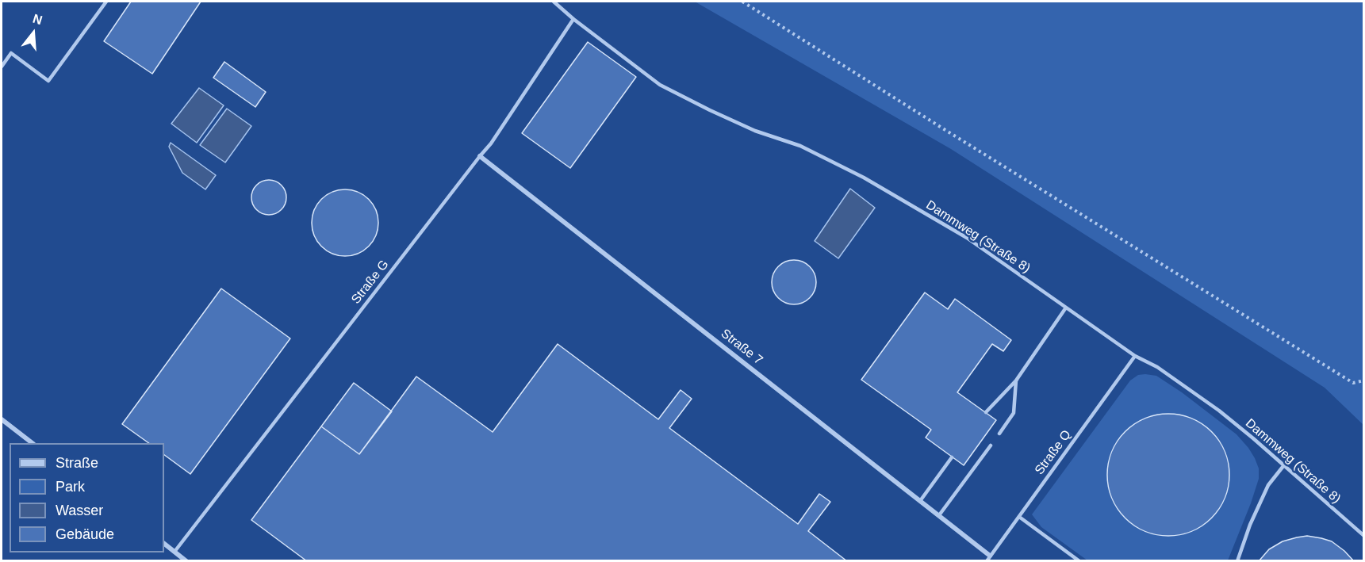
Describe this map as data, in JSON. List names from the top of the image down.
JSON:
{
  "streets": {
    "street": ["Straße 7"],
    "lane": ["Dammweg (Straße 8)", "Straße G", "Straße Q"]
  },
  "crossings": [
    ["Dammweg (Straße 8)", "Straße G"],
    ["Dammweg (Straße 8)", "Straße Q"],
    ["Straße G", "Straße 7"],
    ["Straße 7", "Straße Q"]
  ],
  "legend": [
    "Straße",
    "Park",
    "Wasser",
    "Gebäude"
  ],
  "north": "top"
}
